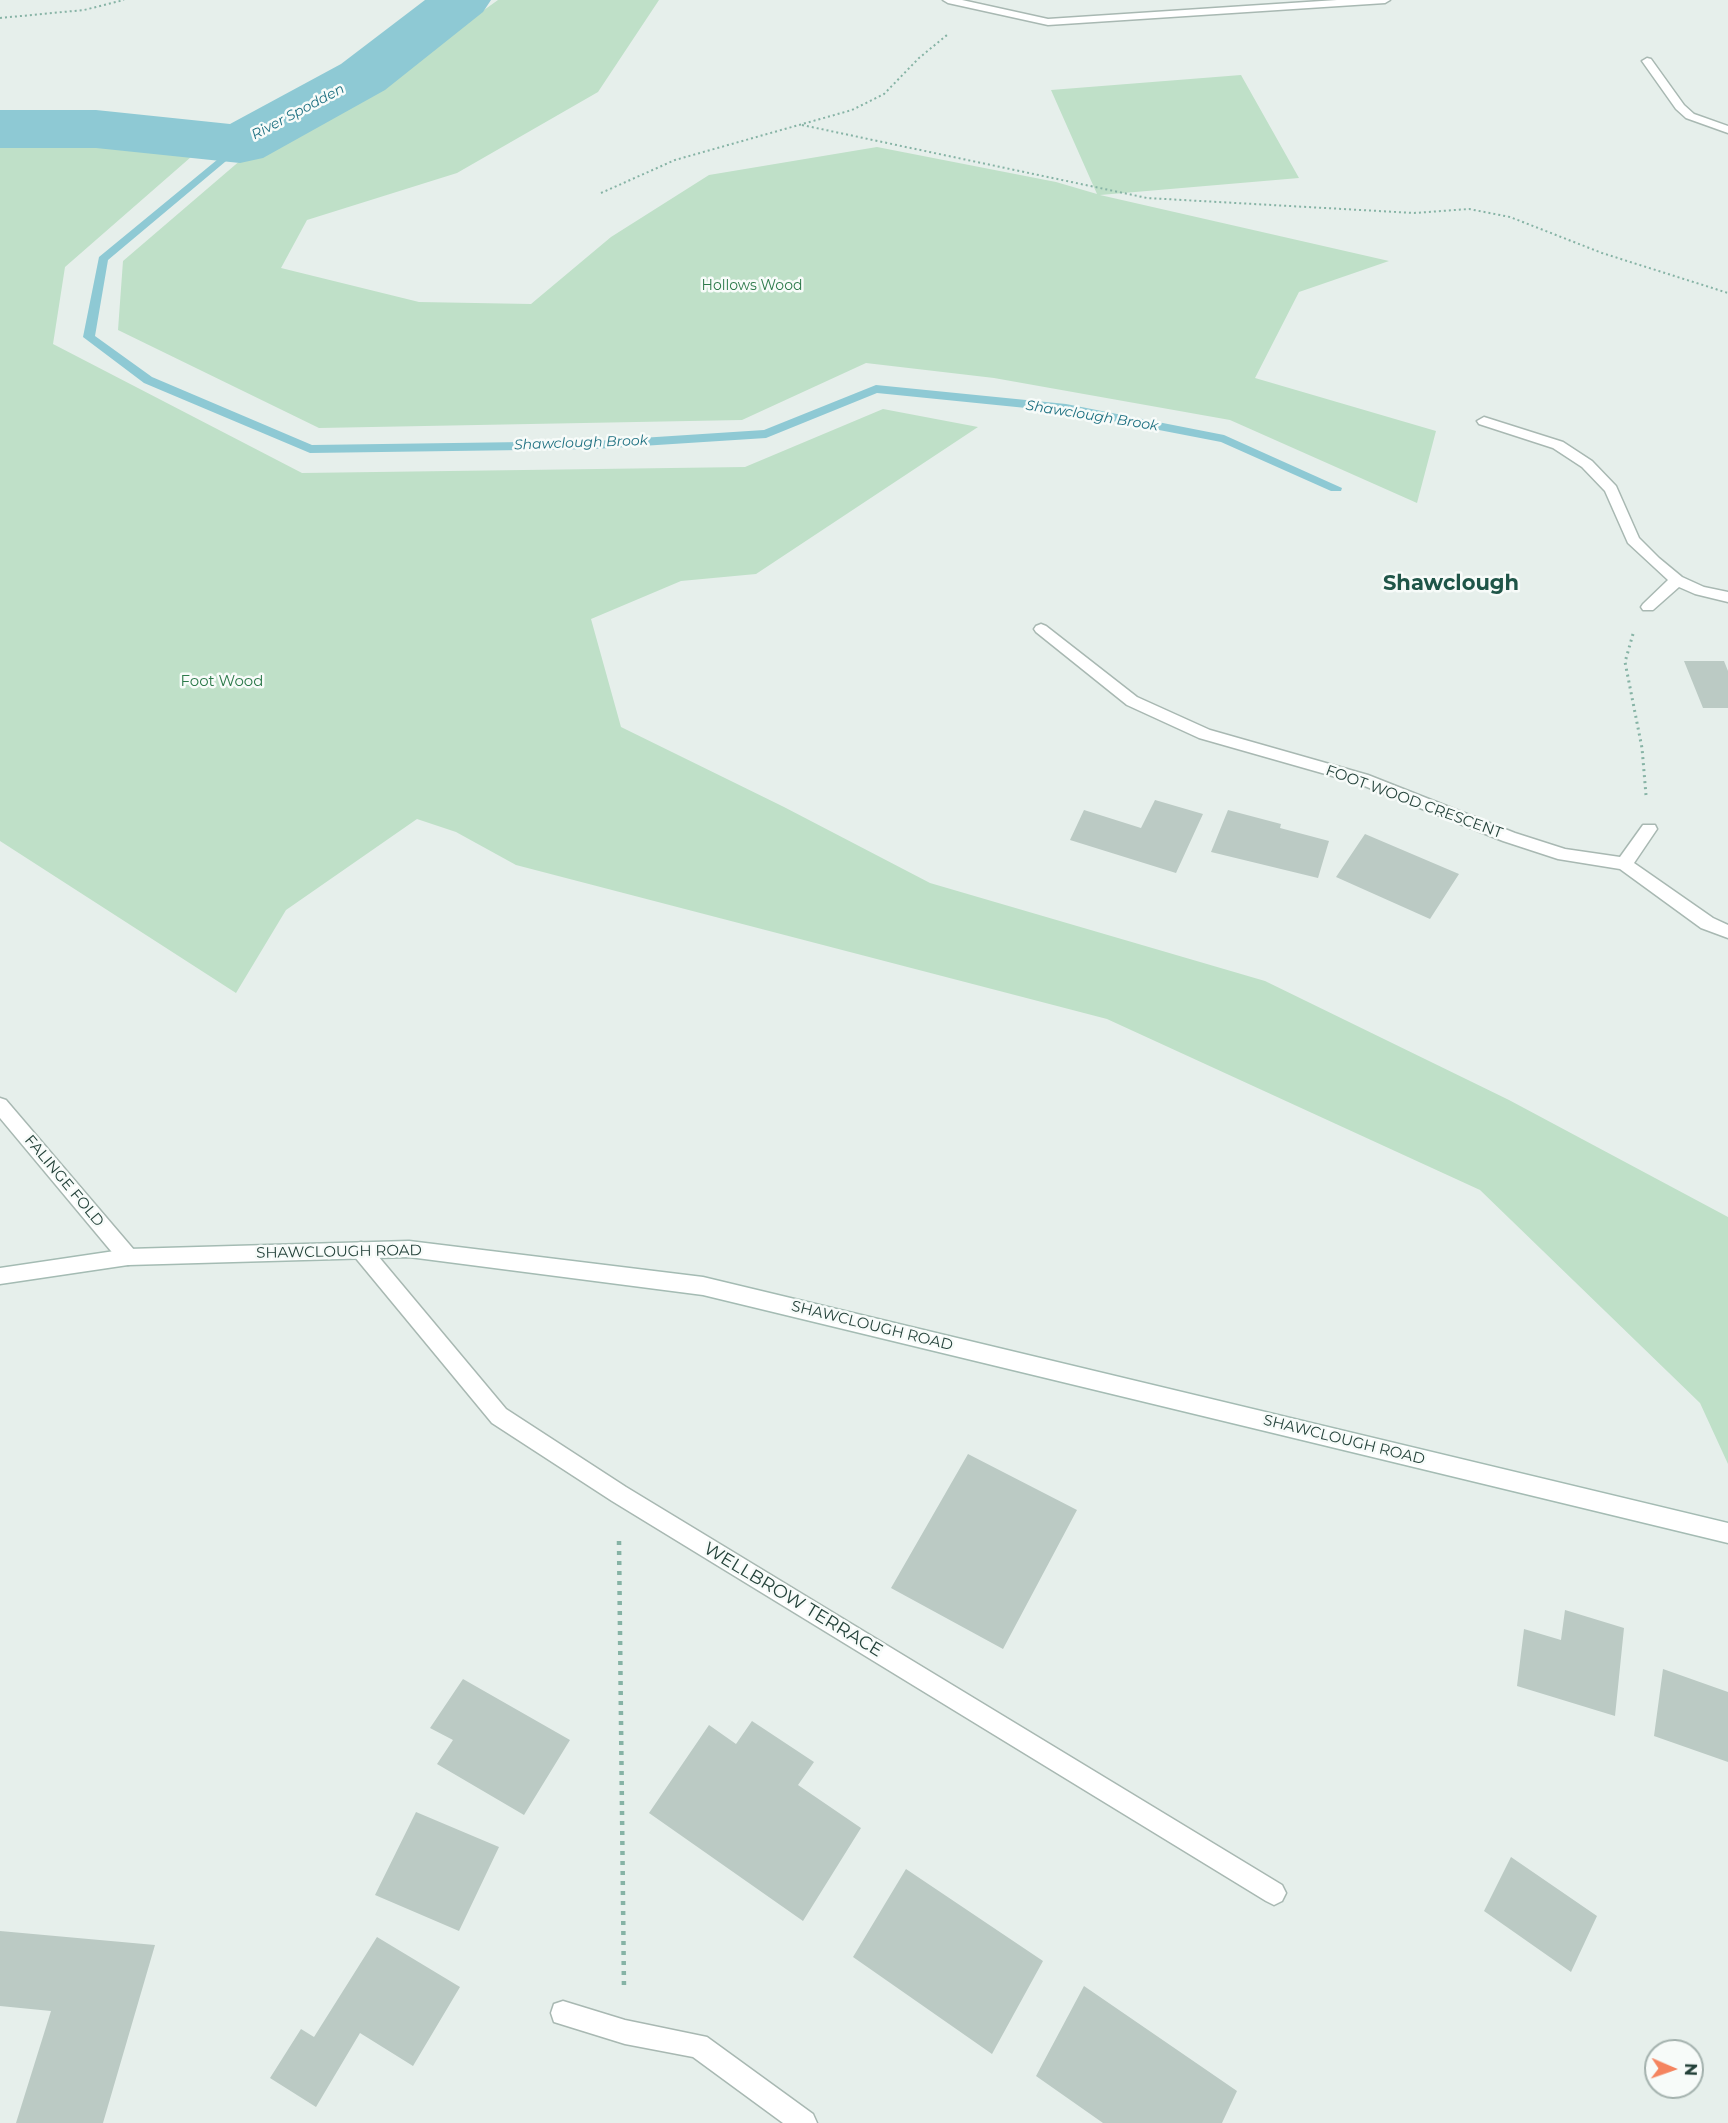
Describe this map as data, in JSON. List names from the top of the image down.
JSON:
{
  "streets": {
    "street": [
      "FOOT WOOD CRESCENT",
      "FALINGE FOLD",
      "SHAWCLOUGH ROAD",
      "WELLBROW TERRACE"
    ]
  },
  "crossings": [
    ["FALINGE FOLD", "SHAWCLOUGH ROAD"],
    ["SHAWCLOUGH ROAD", "WELLBROW TERRACE"]
  ],
  "districts": ["Shawclough"],
  "water": ["River Spodden", "Shawclough Brook"],
  "parks": ["Hollows Wood", "Foot Wood"],
  "north": "right"
}
